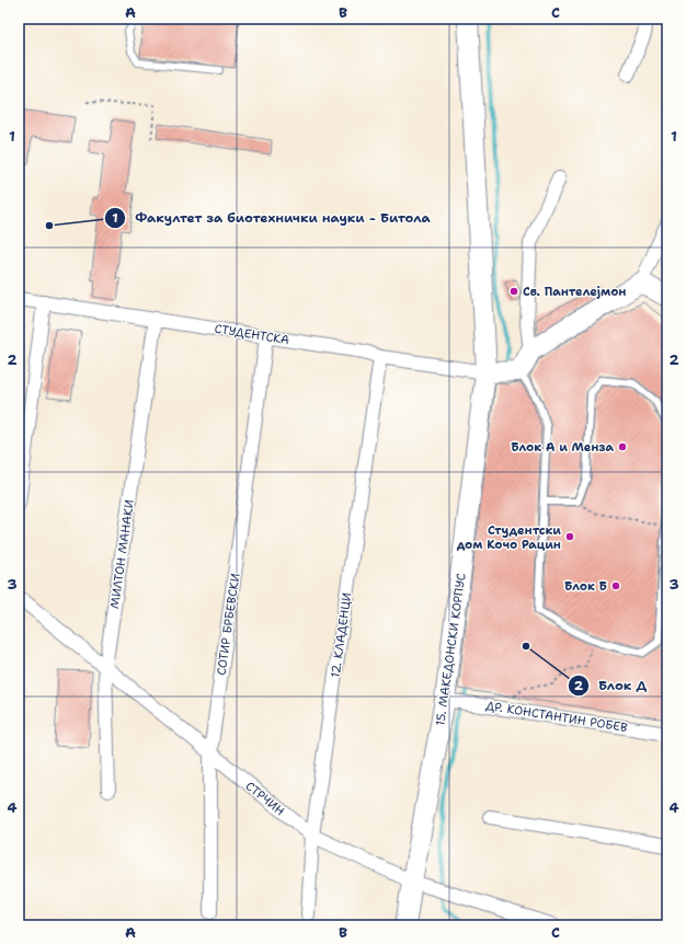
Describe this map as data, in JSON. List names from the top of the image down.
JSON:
{
  "streets": {
    "street": [
      "СТУДЕНТСКА",
      "МИЛТОН МАНАКИ",
      "СОТИР БРБЕВСКИ",
      "12. КЛАДЕНЦИ",
      "15. МАКЕДОНСКИ КОРПУС",
      "ДР. КОНСТАНТИН РОБЕВ",
      "СТРЧИН"
    ]
  },
  "crossings": [
    ["СТУДЕНТСКА", "МИЛТОН МАНАКИ"],
    ["СТУДЕНТСКА", "СОТИР БРБЕВСКИ"],
    ["СТУДЕНТСКА", "12. КЛАДЕНЦИ"],
    ["СТУДЕНТСКА", "15. МАКЕДОНСКИ КОРПУС"],
    ["МИЛТОН МАНАКИ", "СТРЧИН"],
    ["СОТИР БРБЕВСКИ", "СТРЧИН"],
    ["12. КЛАДЕНЦИ", "СТРЧИН"],
    ["15. МАКЕДОНСКИ КОРПУС", "ДР. КОНСТАНТИН РОБЕВ"],
    ["15. МАКЕДОНСКИ КОРПУС", "СТРЧИН"]
  ],
  "places": [
    "Факултет за биотехнички науки - Битола",
    "Св. Пантелејмон",
    "Блок А и Менза",
    "Студентски дом Кочо Рацин",
    "Блок Б",
    "Блок Д"
  ],
  "grid": {
    "columns": ["A", "B", "C"],
    "rows": [
      "1",
      "2",
      "3",
      "4"
    ]
  }
}
